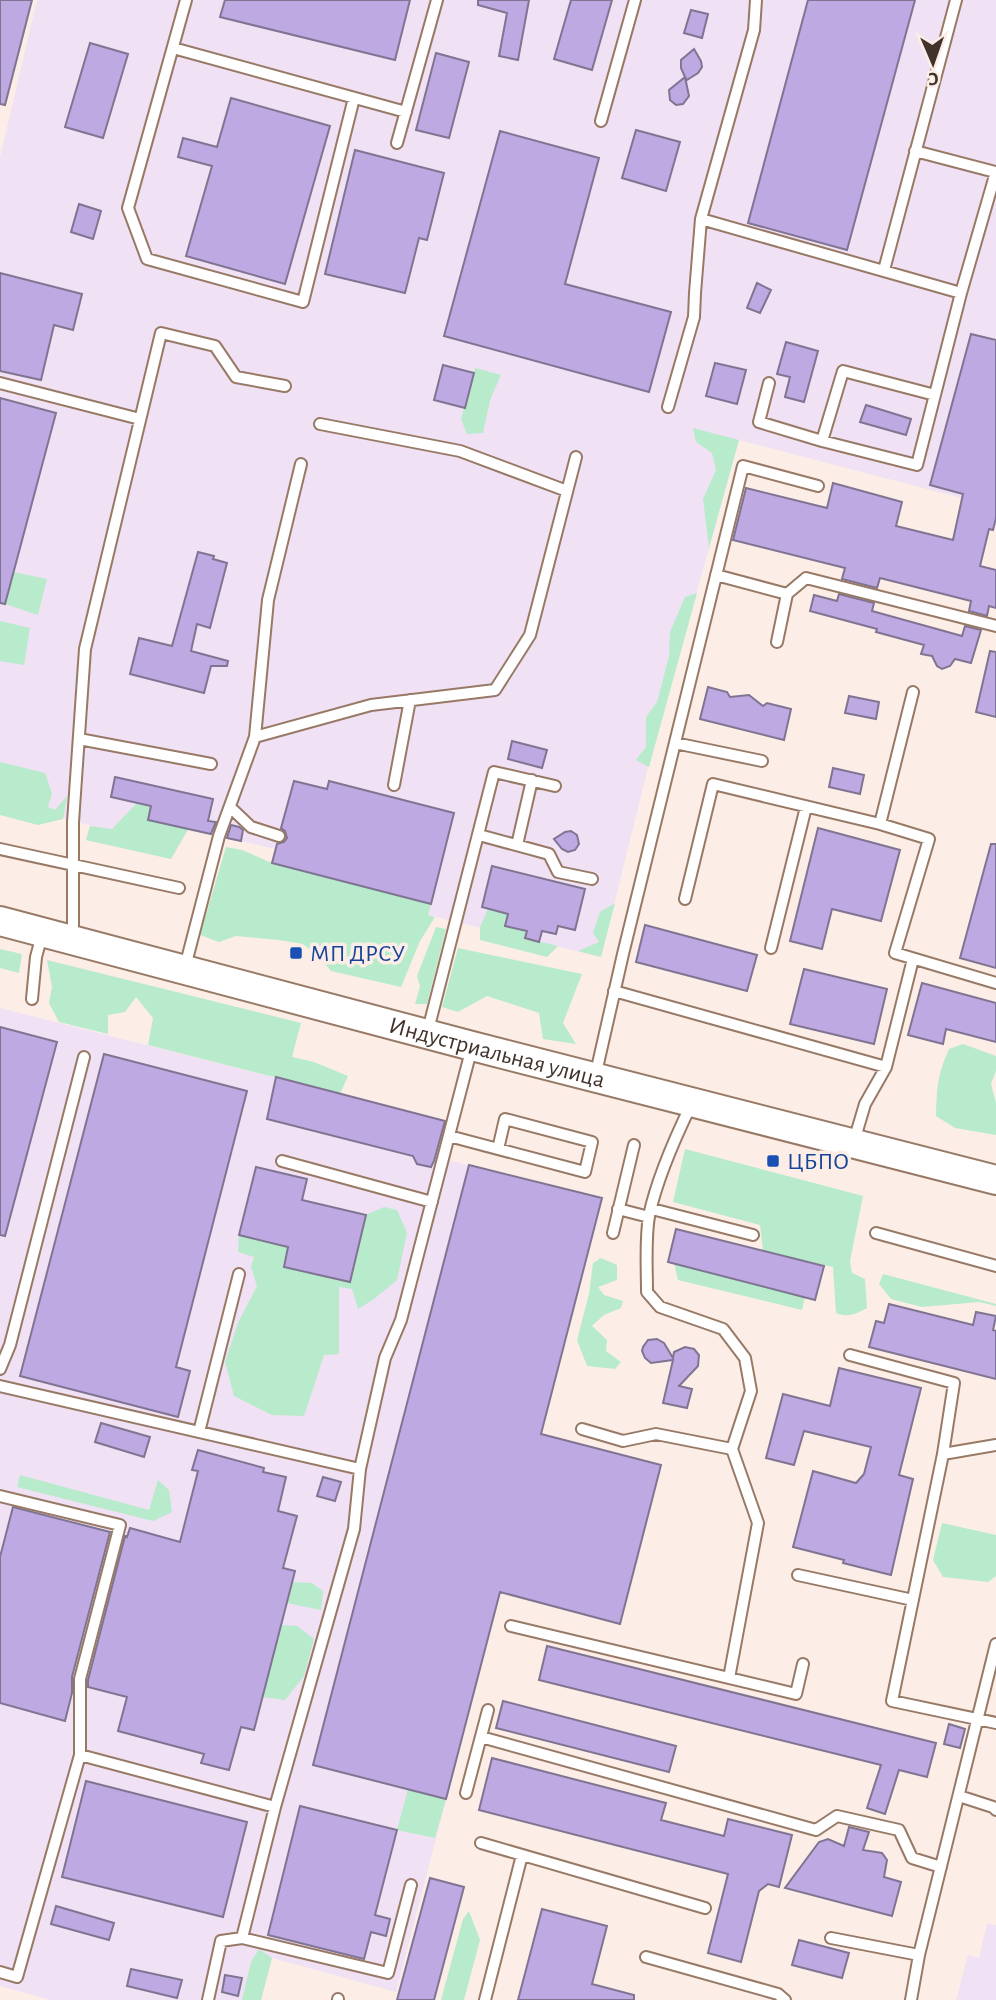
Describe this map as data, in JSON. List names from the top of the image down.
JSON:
{
  "streets": {
    "main road": ["Индустриальная улица"]
  },
  "places": {
    "transit": ["МП ДРСУ", "ЦБПО"]
  },
  "north": "bottom"
}
